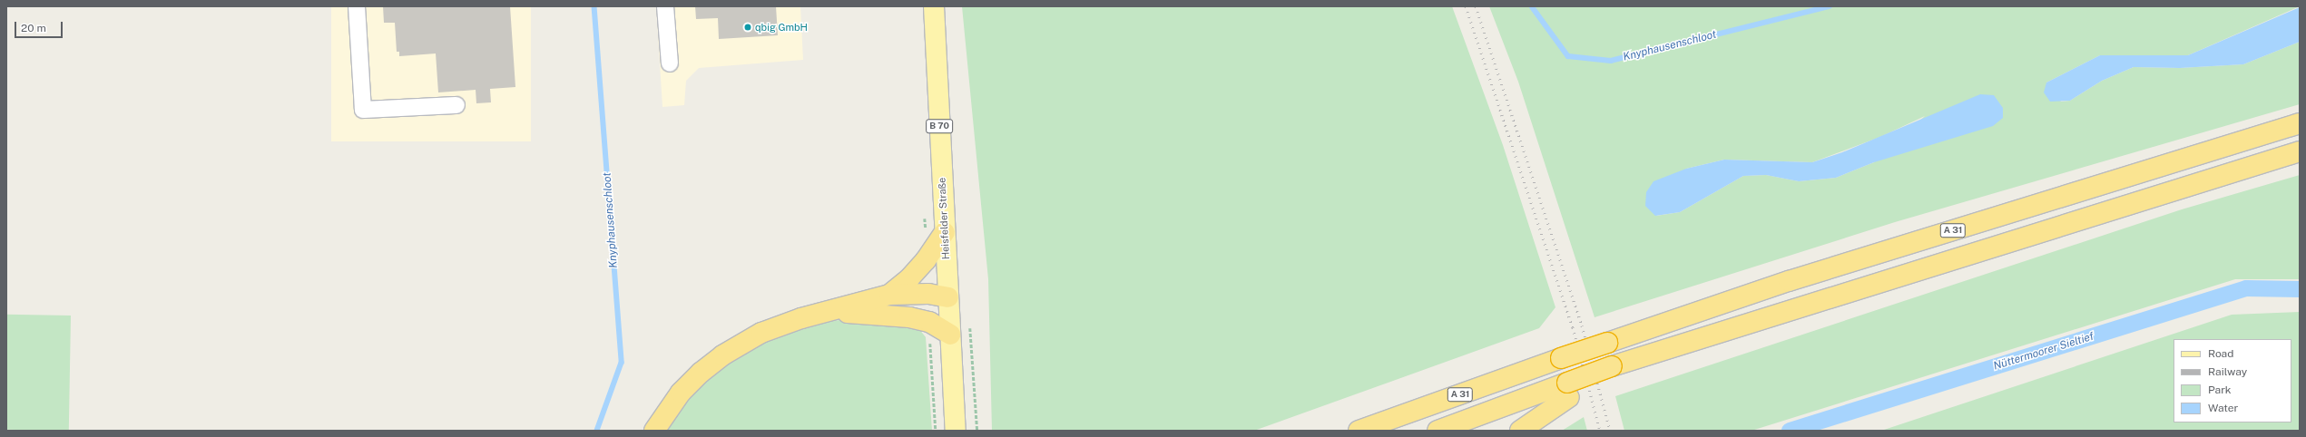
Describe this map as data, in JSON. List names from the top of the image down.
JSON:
{
  "streets": {
    "highway": ["A 31"],
    "main road": ["B 70", "Heisfelder Straße"]
  },
  "water": ["Knyphausenschloot", "Nüttermoorer Sieltief"],
  "places": ["qbig GmbH"],
  "legend": [
    "Road",
    "Railway",
    "Park",
    "Water"
  ],
  "scale_bar": "20 m"
}
